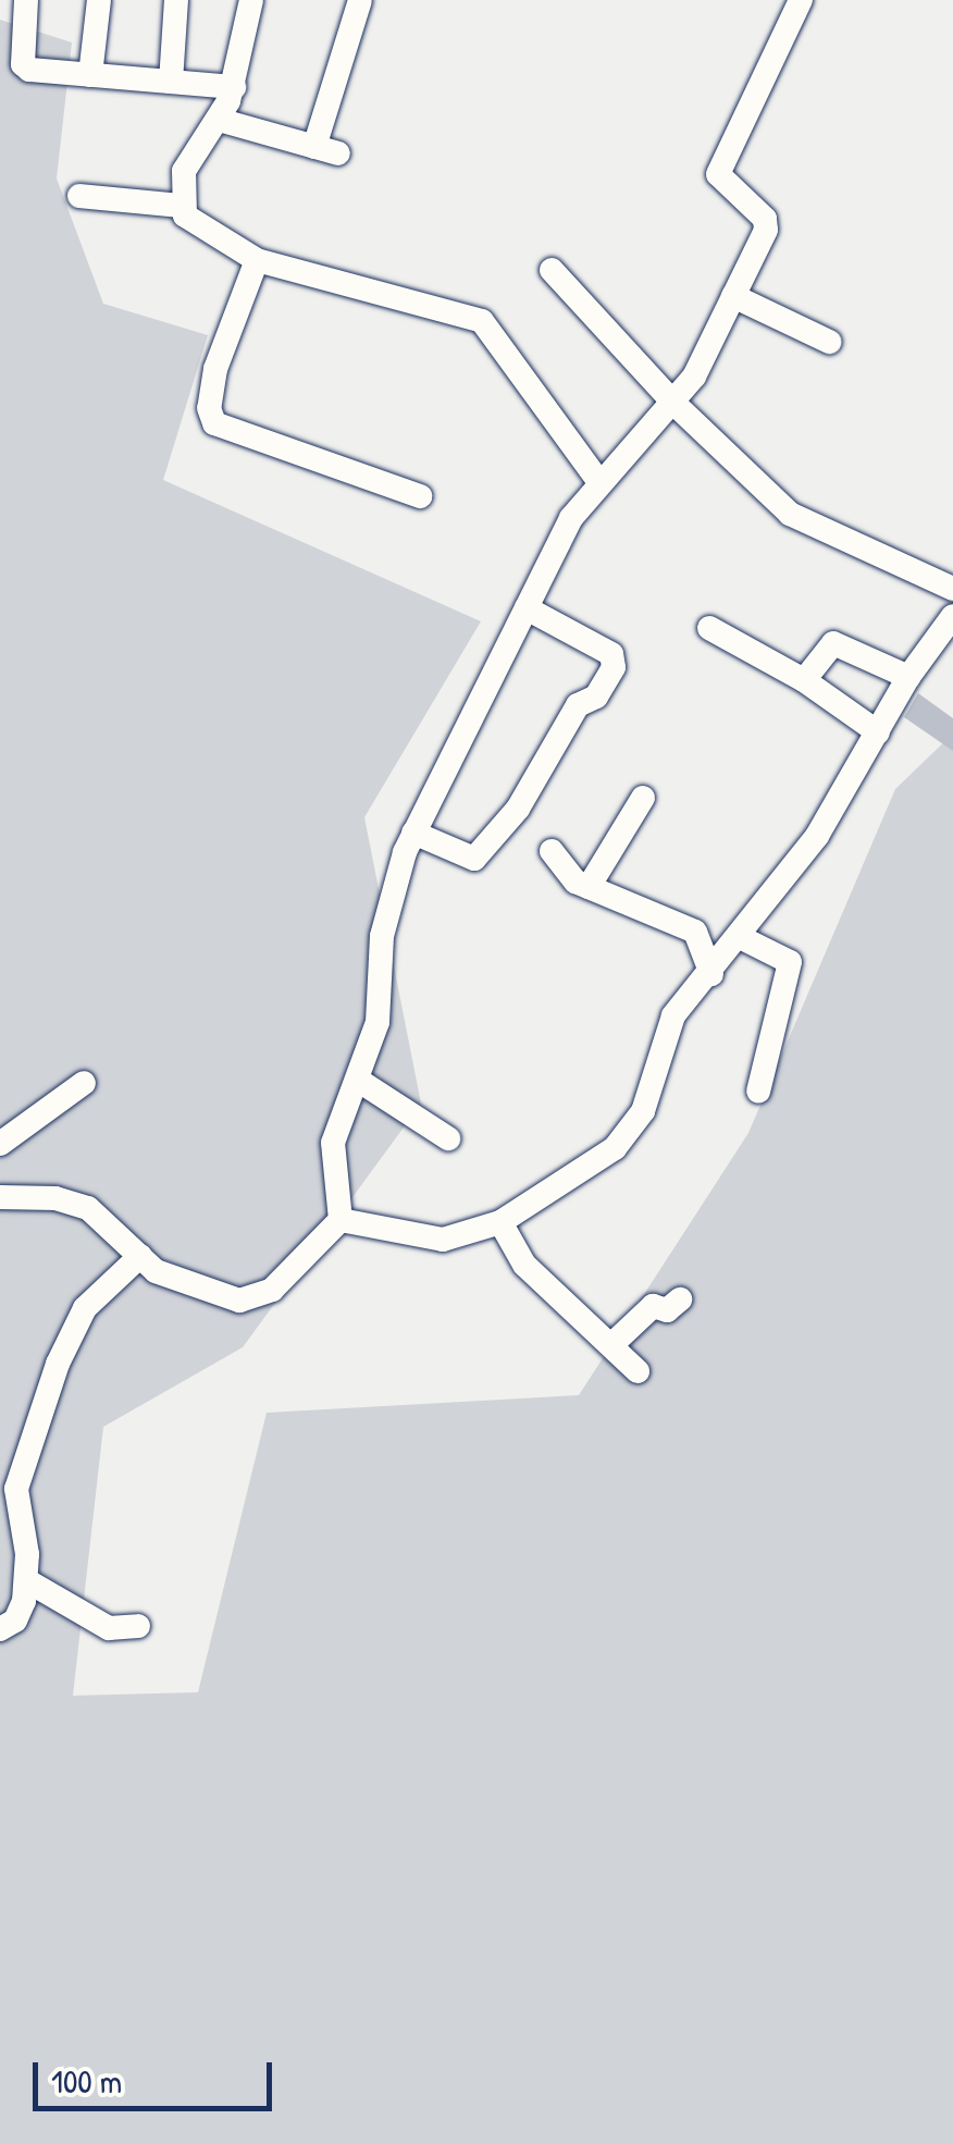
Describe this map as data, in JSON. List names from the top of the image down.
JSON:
{
  "scale_bar": "100 m"
}
